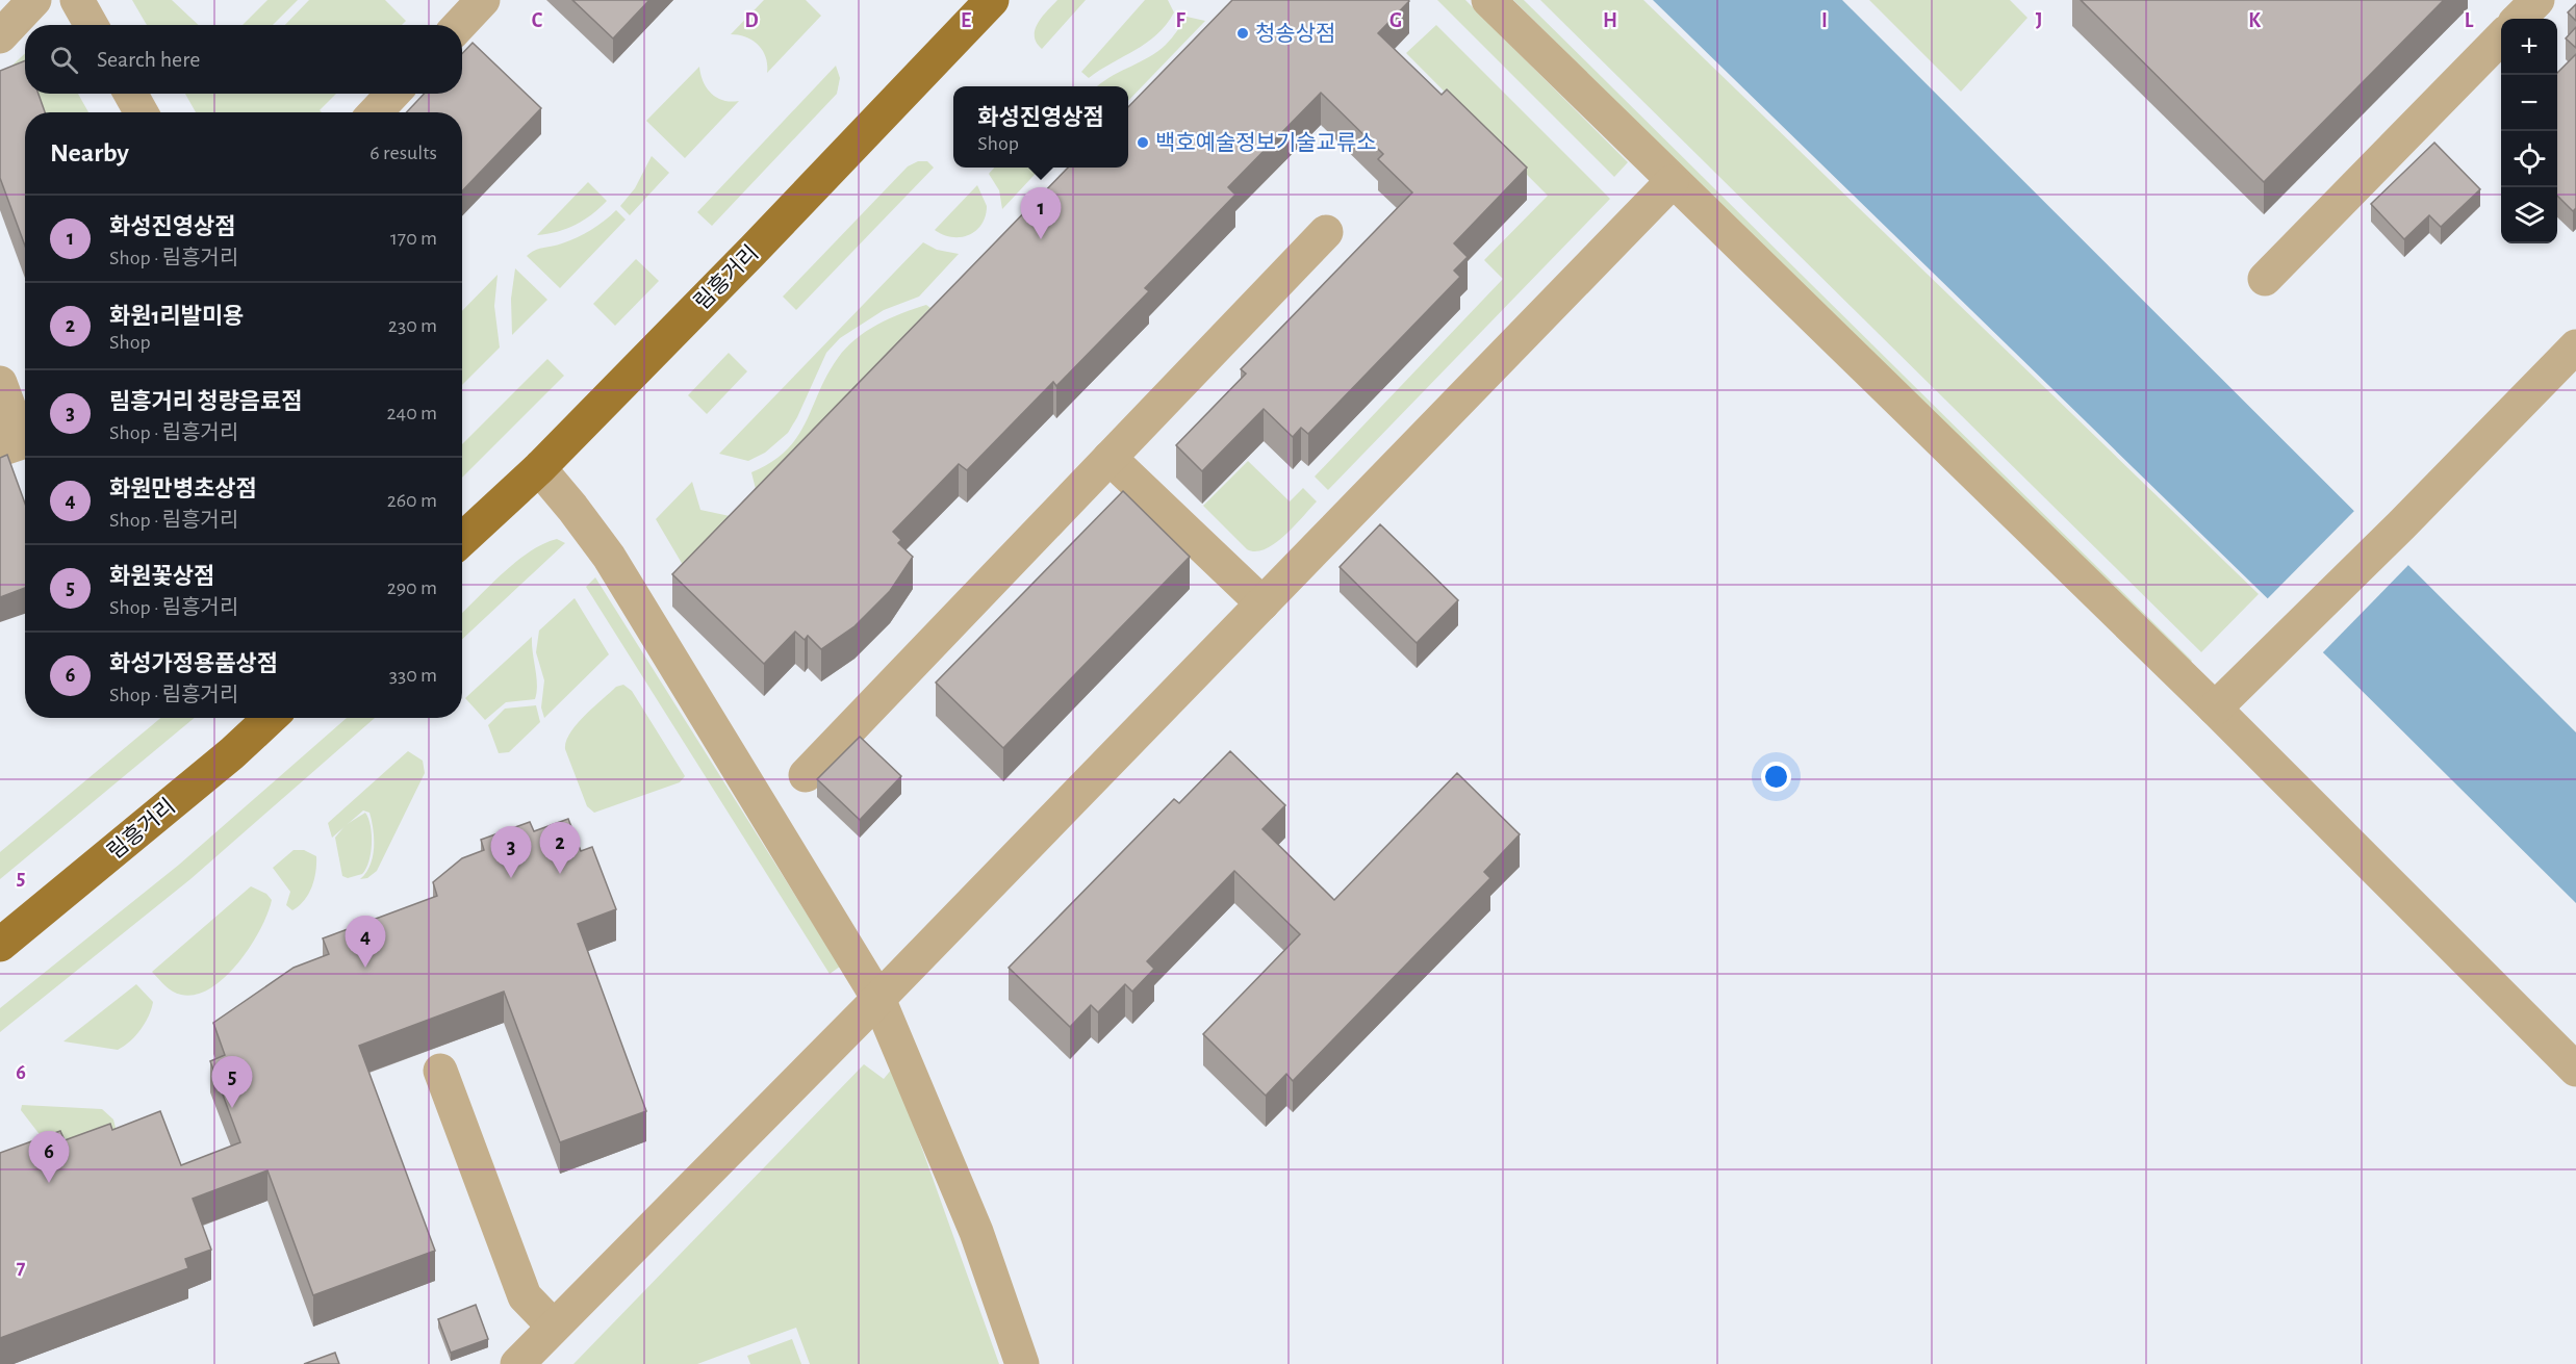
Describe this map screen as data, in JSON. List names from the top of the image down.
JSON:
{
  "streets": {
    "main road": ["림흥거리"]
  },
  "places": ["청송상점", "백호예술정보기술교류소"],
  "page": {
    "map_buttons": ["+", "−"],
    "search": "Search here",
    "popup": ["화성진영상점", "Shop"],
    "heading": ["Nearby", "6 results"],
    "pins": [
      "1",
      "2",
      "3",
      "4",
      "5",
      "6"
    ],
    "list": [
      {
        "mark": "1",
        "name": "화성진영상점",
        "note": "Shop · 림흥거리",
        "value": "170 m"
      },
      {
        "mark": "2",
        "name": "화원1리발미용",
        "note": "Shop",
        "value": "230 m"
      },
      {
        "mark": "3",
        "name": "림흥거리 청량음료점",
        "note": "Shop · 림흥거리",
        "value": "240 m"
      },
      {
        "mark": "4",
        "name": "화원만병초상점",
        "note": "Shop · 림흥거리",
        "value": "260 m"
      },
      {
        "mark": "5",
        "name": "화원꽃상점",
        "note": "Shop · 림흥거리",
        "value": "290 m"
      },
      {
        "mark": "6",
        "name": "화성가정용품상점",
        "note": "Shop · 림흥거리",
        "value": "330 m"
      }
    ]
  },
  "grid": {
    "columns": [
      "C",
      "D",
      "E",
      "F",
      "G",
      "H",
      "I",
      "J",
      "K",
      "L"
    ],
    "rows": ["5", "6", "7"]
  }
}
